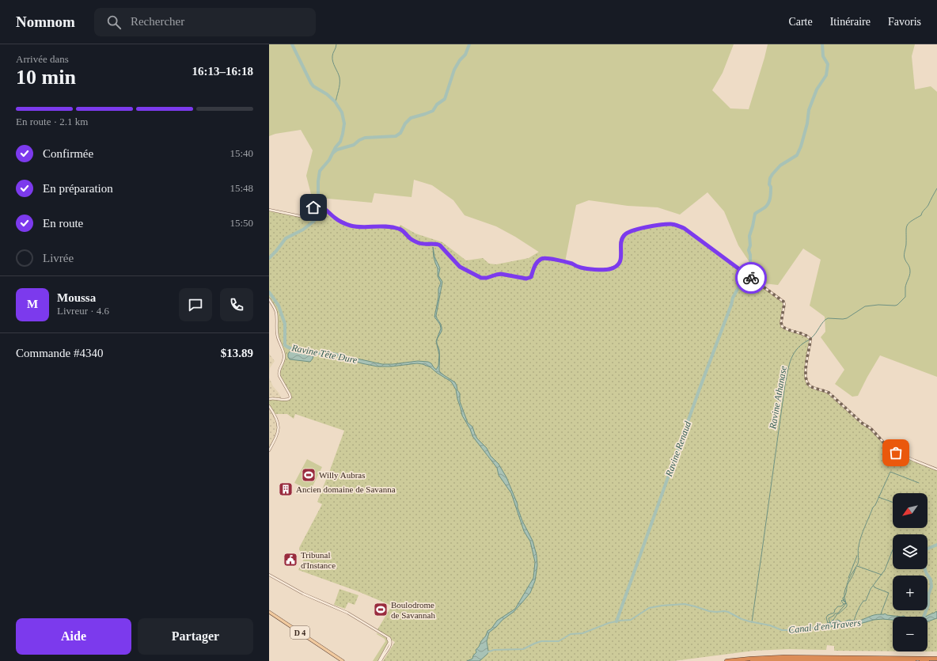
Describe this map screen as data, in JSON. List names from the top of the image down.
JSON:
{
  "streets": {
    "main road": ["D 4"]
  },
  "water": [
    "Ravine Tête Dure",
    "Ravine Athanase",
    "Ravine Renaud",
    "Canal d'en Travers"
  ],
  "places": {
    "sports": ["Willy Aubras", "Boulodrome de Savannah"],
    "building": ["Ancien domaine de Savanna"],
    "public building": ["Tribunal d'Instance"]
  },
  "north": "bottom left",
  "page": {
    "header": "Nomnom",
    "search": "Rechercher",
    "nav": ["Carte", "Itinéraire", "Favoris"],
    "heading": ["10 min", "Arrivée dans", "16:13–16:18"],
    "panel": [
      "Moussa",
      "Livreur · 4.6",
      "Commande #4340",
      "$13.89"
    ],
    "bar": "En route · 2.1 km",
    "list": [
      ["Confirmée", "15:40"],
      ["En préparation", "15:48"],
      ["En route", "15:50"],
      "Livrée"
    ],
    "round": "M",
    "map_buttons": ["+", "−"],
    "buttons": ["Aide", "Partager"]
  }
}
